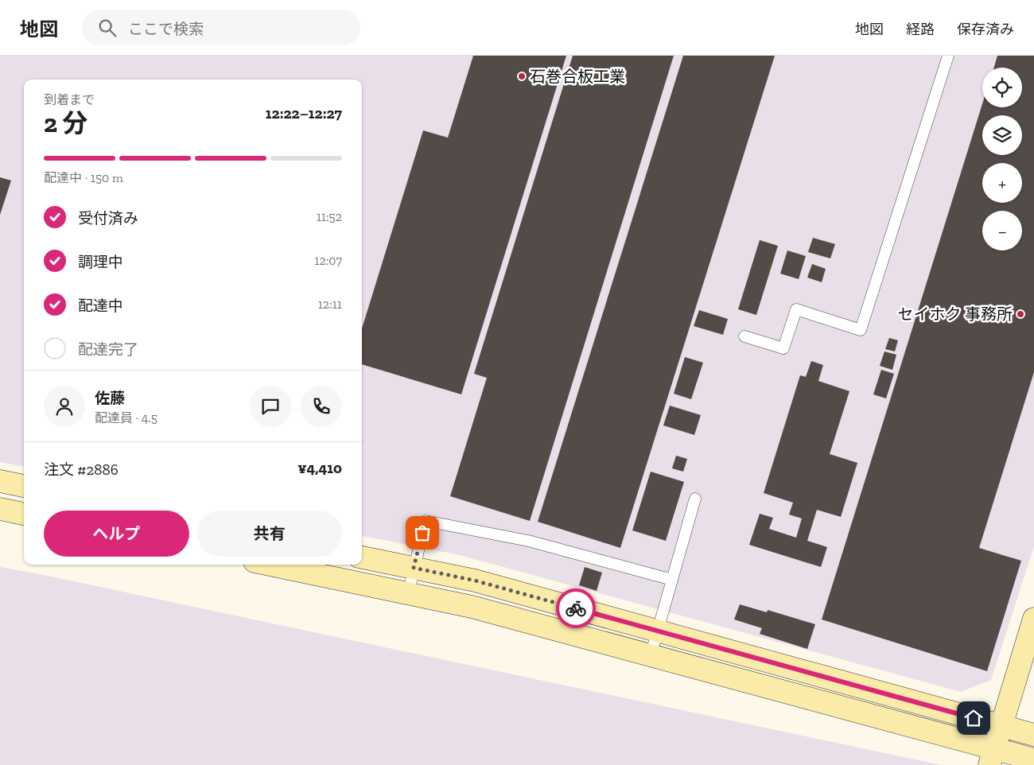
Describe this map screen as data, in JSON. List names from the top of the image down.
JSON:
{
  "places": ["石巻合板工業", "セイホク 事務所"],
  "page": {
    "header": "地図",
    "search": "ここで検索",
    "nav": ["地図", "経路", "保存済み"],
    "map_buttons": ["+", "−"],
    "heading": ["2 分", "到着まで", "12:22–12:27"],
    "panel": [
      "佐藤",
      "配達員 · 4.5",
      "注文 #2886",
      "¥4,410"
    ],
    "bar": "配達中 · 150 m",
    "list": [
      ["受付済み", "11:52"],
      ["調理中", "12:07"],
      ["配達中", "12:11"],
      "配達完了"
    ],
    "buttons": ["ヘルプ", "共有"]
  }
}
